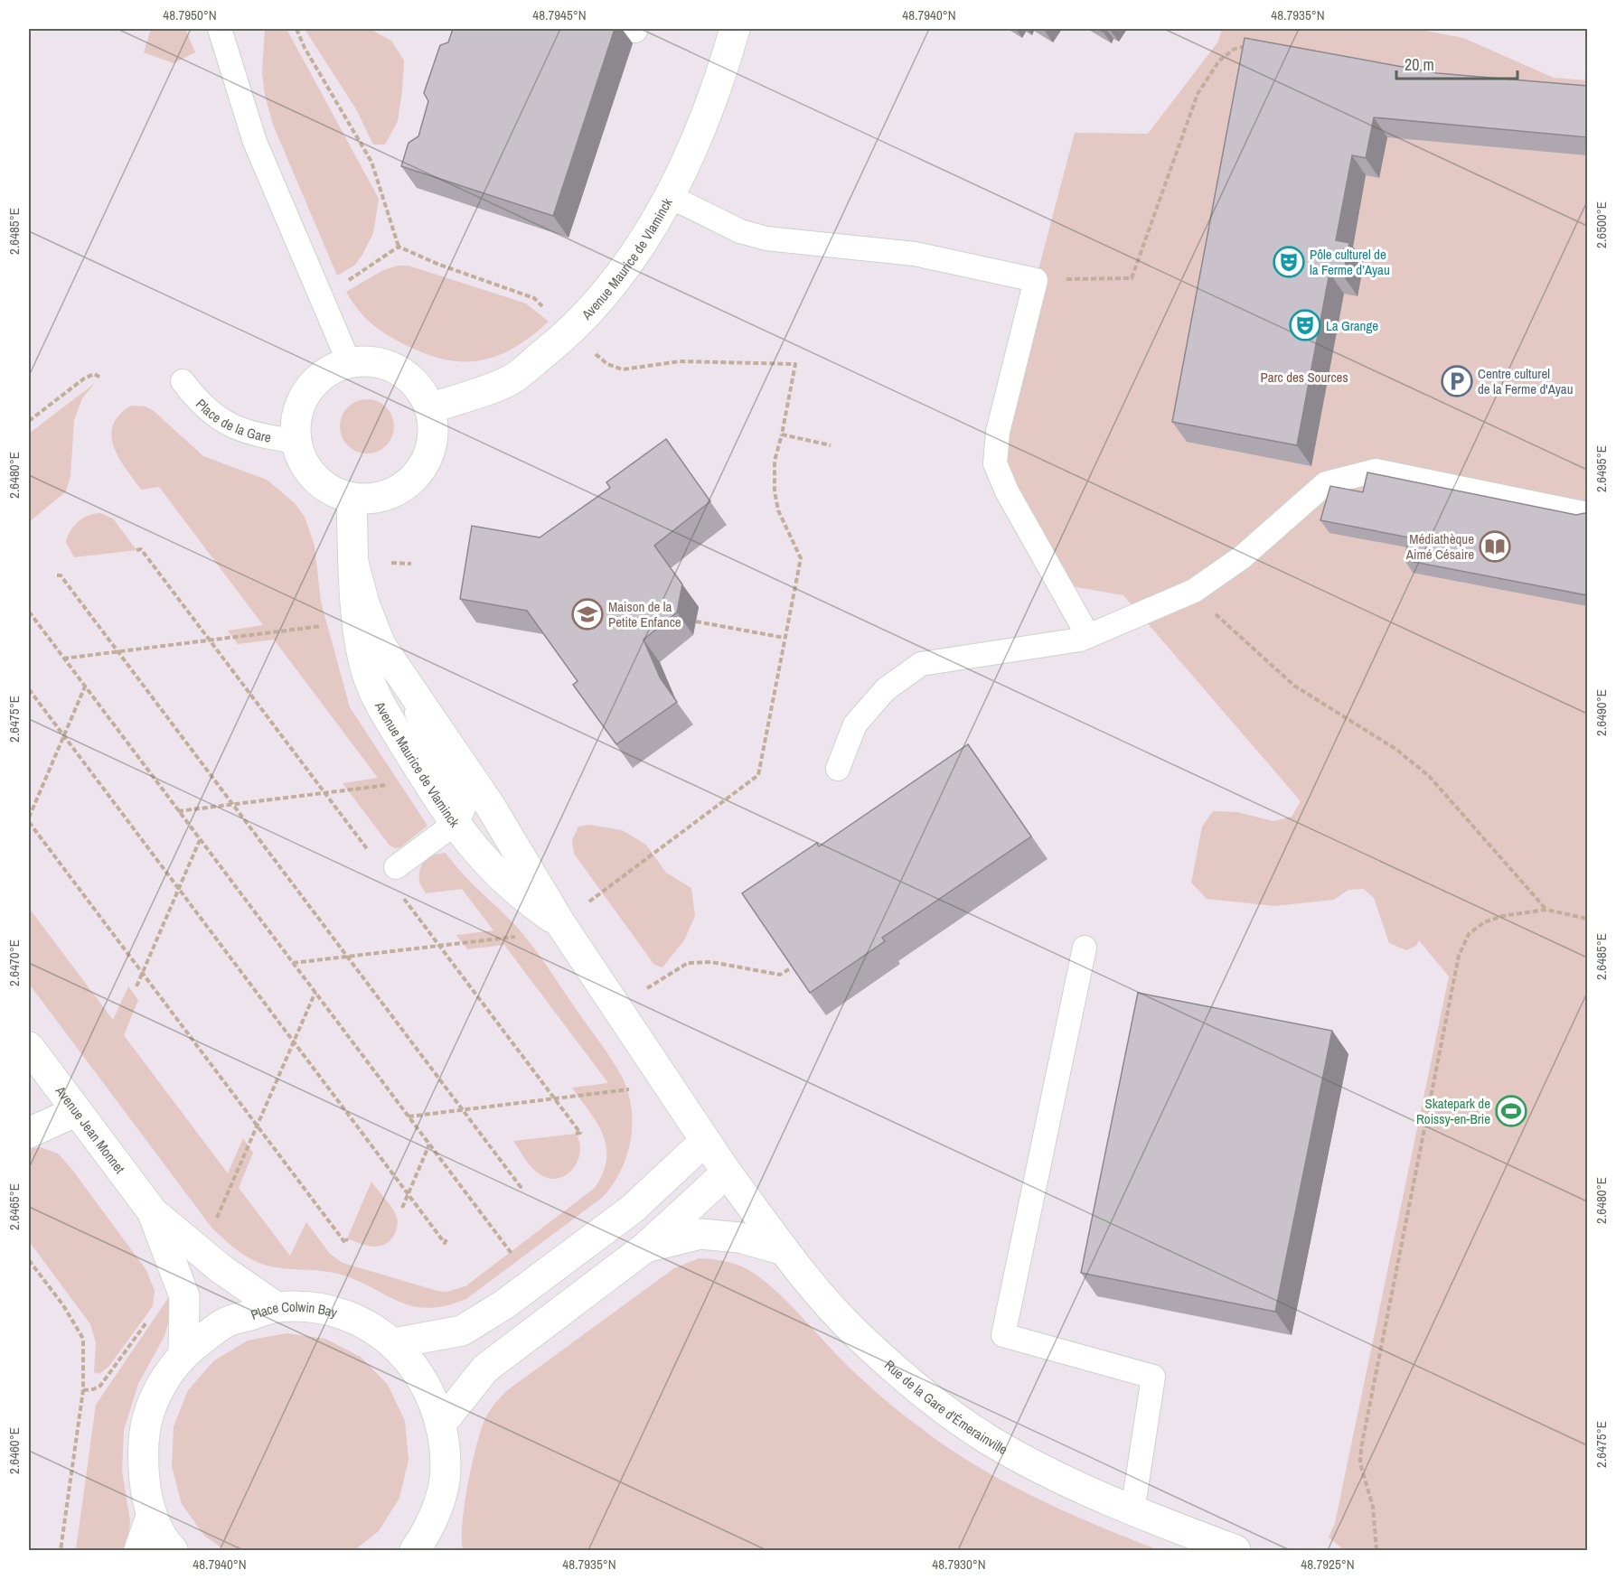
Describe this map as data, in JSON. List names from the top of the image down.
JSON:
{
  "streets": {
    "street": [
      "Avenue Maurice de Vlaminck",
      "Avenue Jean Monnet",
      "Place Colwin Bay",
      "Rue de la Gare d'Émerainville"
    ],
    "lane": ["Place de la Gare"]
  },
  "crossings": [
    ["Avenue Maurice de Vlaminck", "Place de la Gare"],
    ["Avenue Maurice de Vlaminck", "Rue de la Gare d'Émerainville"],
    ["Avenue Jean Monnet", "Place Colwin Bay"]
  ],
  "parks": ["Parc des Sources"],
  "places": {
    "theatre": ["Pôle culturel de la Ferme d’Ayau", "La Grange"],
    "parking": ["Centre culturel de la Ferme d'Ayau"],
    "library": ["Médiathèque Aimé Césaire"],
    "school or university": ["Maison de la Petite Enfance"],
    "sports": ["Skatepark de Roissy-en-Brie"]
  },
  "scale_bar": "20 m",
  "coordinates": [
    "48.7950°N",
    "48.7945°N",
    "48.7940°N",
    "48.7935°N",
    "2.6500°E",
    "2.6485°E",
    "2.6495°E",
    "2.6480°E",
    "2.6490°E",
    "2.6475°E",
    "2.6470°E",
    "2.6465°E",
    "2.6460°E",
    "48.7930°N",
    "48.7925°N"
  ]
}
